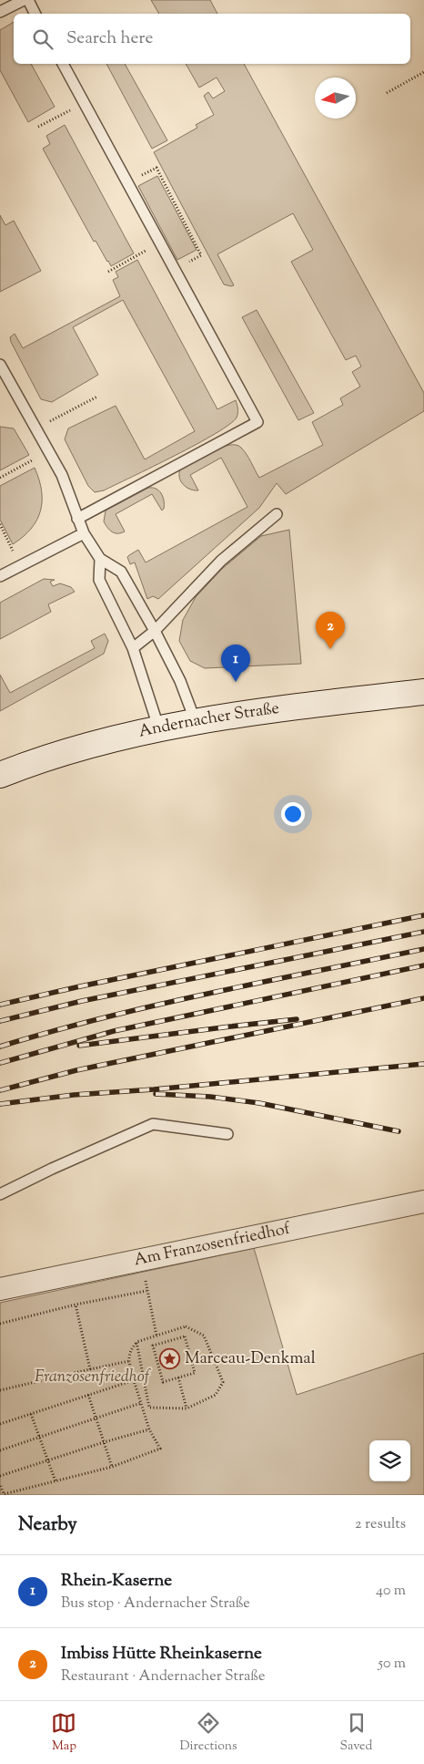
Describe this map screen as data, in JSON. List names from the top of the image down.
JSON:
{
  "streets": {
    "street": ["Andernacher Straße", "Am Franzosenfriedhof"]
  },
  "parks": ["Franzosenfriedhof"],
  "places": {
    "place": ["Marceau-Denkmal"]
  },
  "north": "left",
  "page": {
    "search": "Search here",
    "pins": ["2", "1"],
    "heading": ["Nearby", "2 results"],
    "list": [
      {
        "mark": "1",
        "name": "Rhein-Kaserne",
        "note": "Bus stop · Andernacher Straße",
        "value": "40 m"
      },
      {
        "mark": "2",
        "name": "Imbiss Hütte Rheinkaserne",
        "note": "Restaurant · Andernacher Straße",
        "value": "50 m"
      }
    ],
    "nav": ["Map", "Directions", "Saved"]
  }
}
